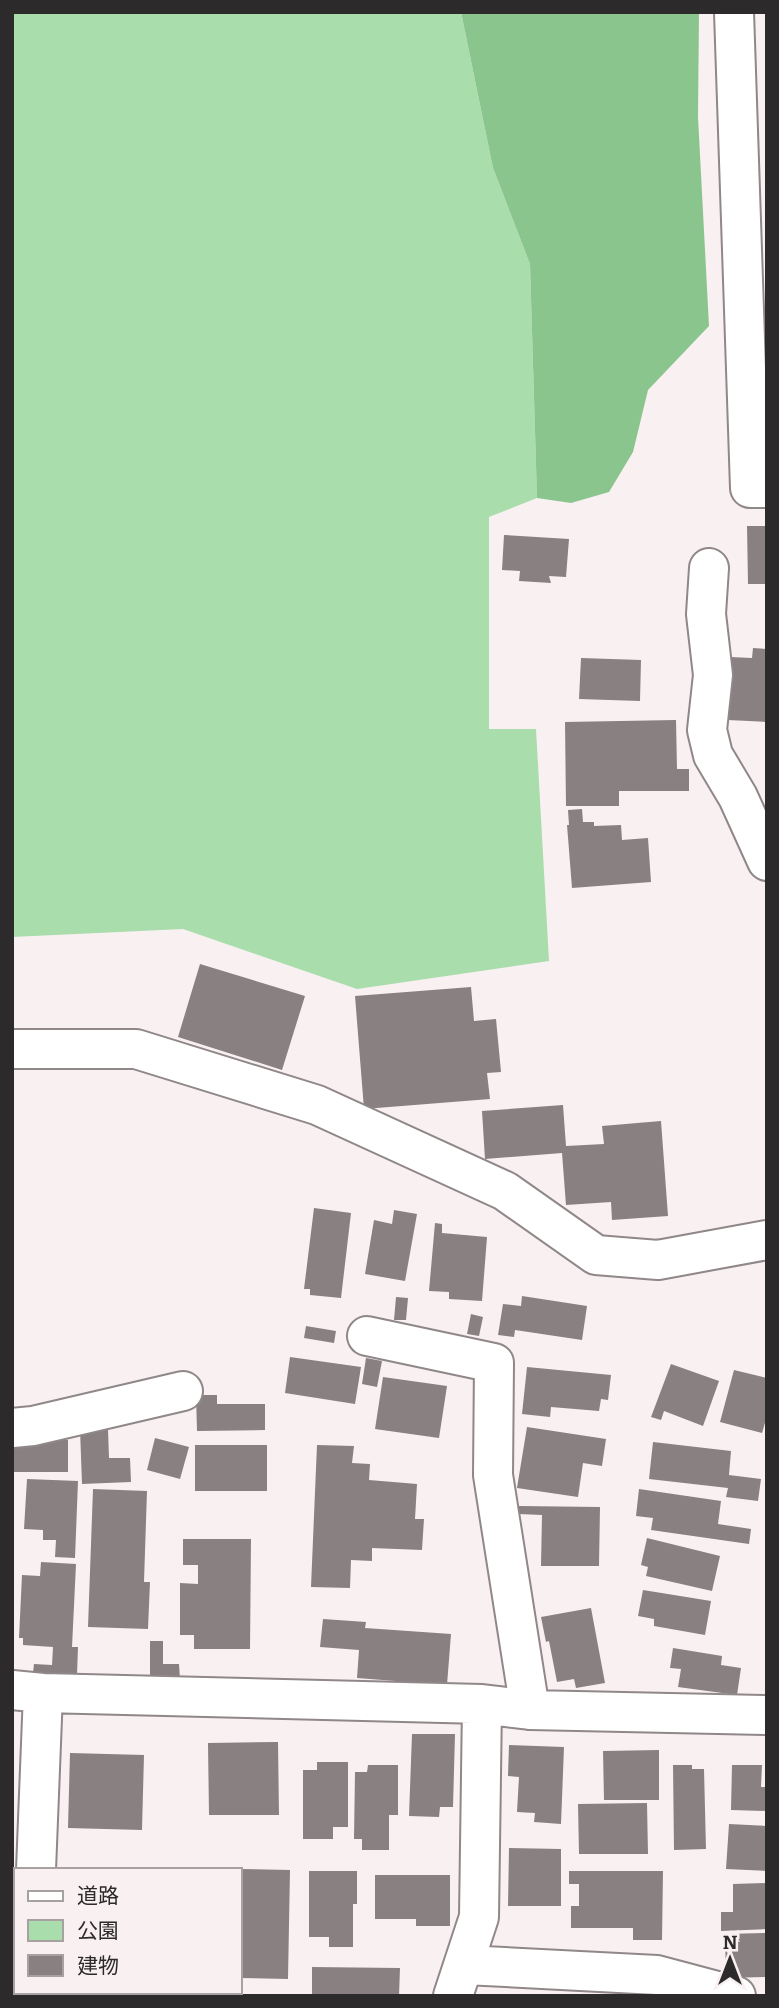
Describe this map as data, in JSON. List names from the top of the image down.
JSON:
{
  "legend": ["道路", "公園", "建物"],
  "north": "top"
}
